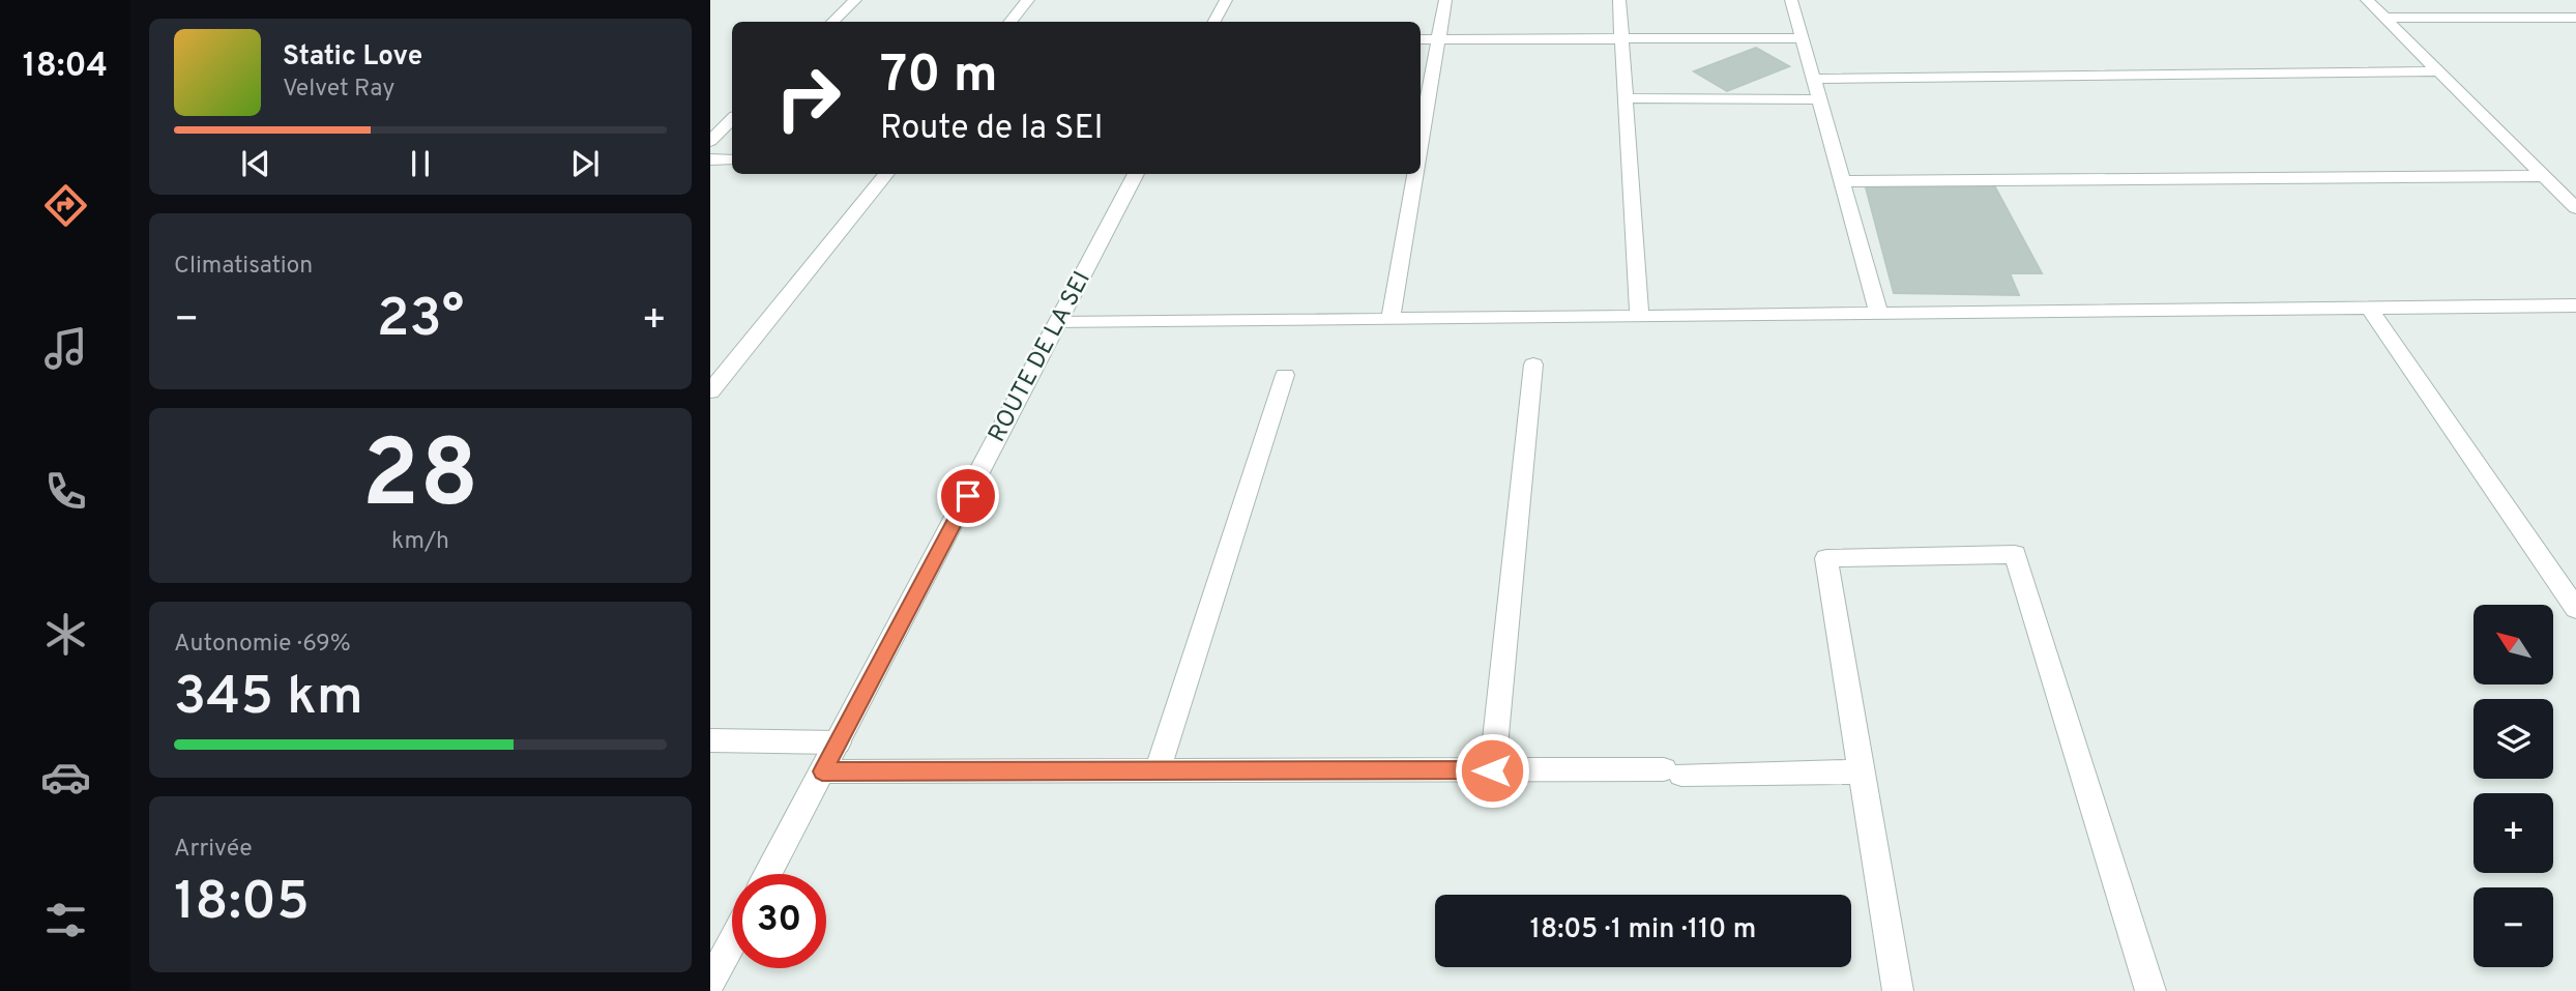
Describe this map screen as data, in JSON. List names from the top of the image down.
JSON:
{
  "streets": {
    "street": ["ROUTE DE LA SEI"]
  },
  "north": "top left",
  "page": {
    "tabs": "18:04",
    "turn": ["70 m", "Route de la SEI"],
    "song": ["Static Love", "Velvet Ray"],
    "tile": [
      "Climatisation",
      ["28", "km/h"],
      ["Autonomie · 69%", "345 km"],
      ["Arrivée", "18:05"]
    ],
    "heat": ["−", "23°", "+"],
    "map_buttons": ["+", "−"],
    "limit": "30",
    "trip": "18:05 · 1 min · 110 m"
  }
}
